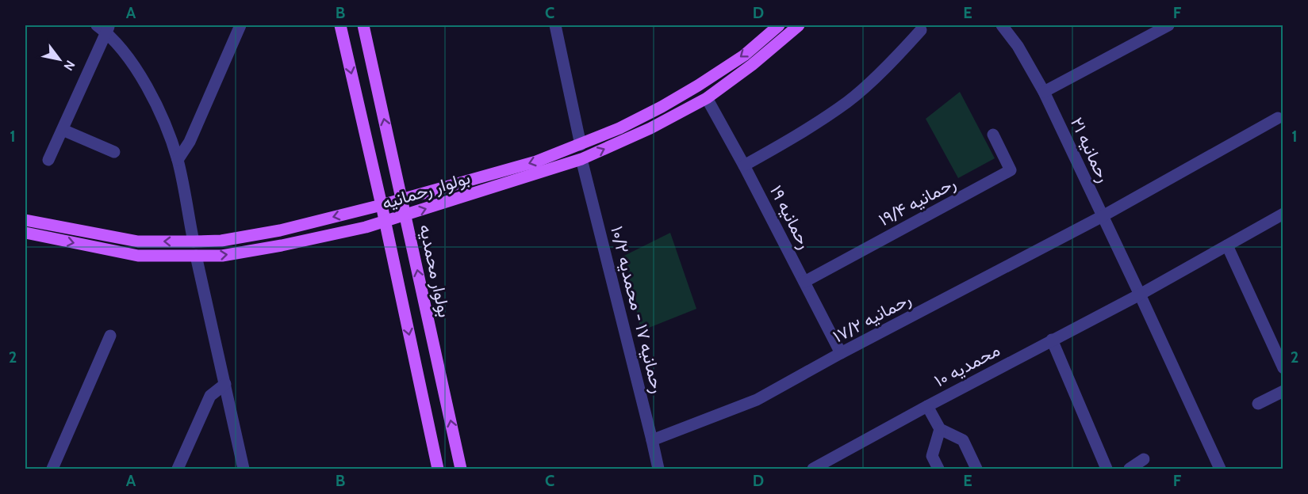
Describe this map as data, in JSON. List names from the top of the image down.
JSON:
{
  "streets": {
    "main road": ["بولوار رحمانیه", "بولوار محمدیه"],
    "street": [
      "رحمانیه ۲۱",
      "رحمانیه ۱۹/۴",
      "رحمانیه ۱۹",
      "رحمانیه ۱۷ - محمدیه ۱۰/۲",
      "رحمانیه ۱۷/۲",
      "محمدیه ۱۰"
    ]
  },
  "crossings": [
    ["رحمانیه ۲۱", "رحمانیه ۱۷/۲"],
    ["رحمانیه ۲۱", "محمدیه ۱۰"],
    ["بولوار رحمانیه", "رحمانیه ۱۹"],
    ["بولوار رحمانیه", "بولوار محمدیه"],
    ["بولوار رحمانیه", "رحمانیه ۱۷ - محمدیه ۱۰/۲"],
    ["رحمانیه ۱۹/۴", "رحمانیه ۱۹"],
    ["رحمانیه ۱۹", "رحمانیه ۱۷/۲"],
    ["رحمانیه ۱۷ - محمدیه ۱۰/۲", "رحمانیه ۱۷/۲"]
  ],
  "north": "bottom right",
  "grid": {
    "columns": [
      "A",
      "B",
      "C",
      "D",
      "E",
      "F"
    ],
    "rows": ["1", "2"]
  }
}
